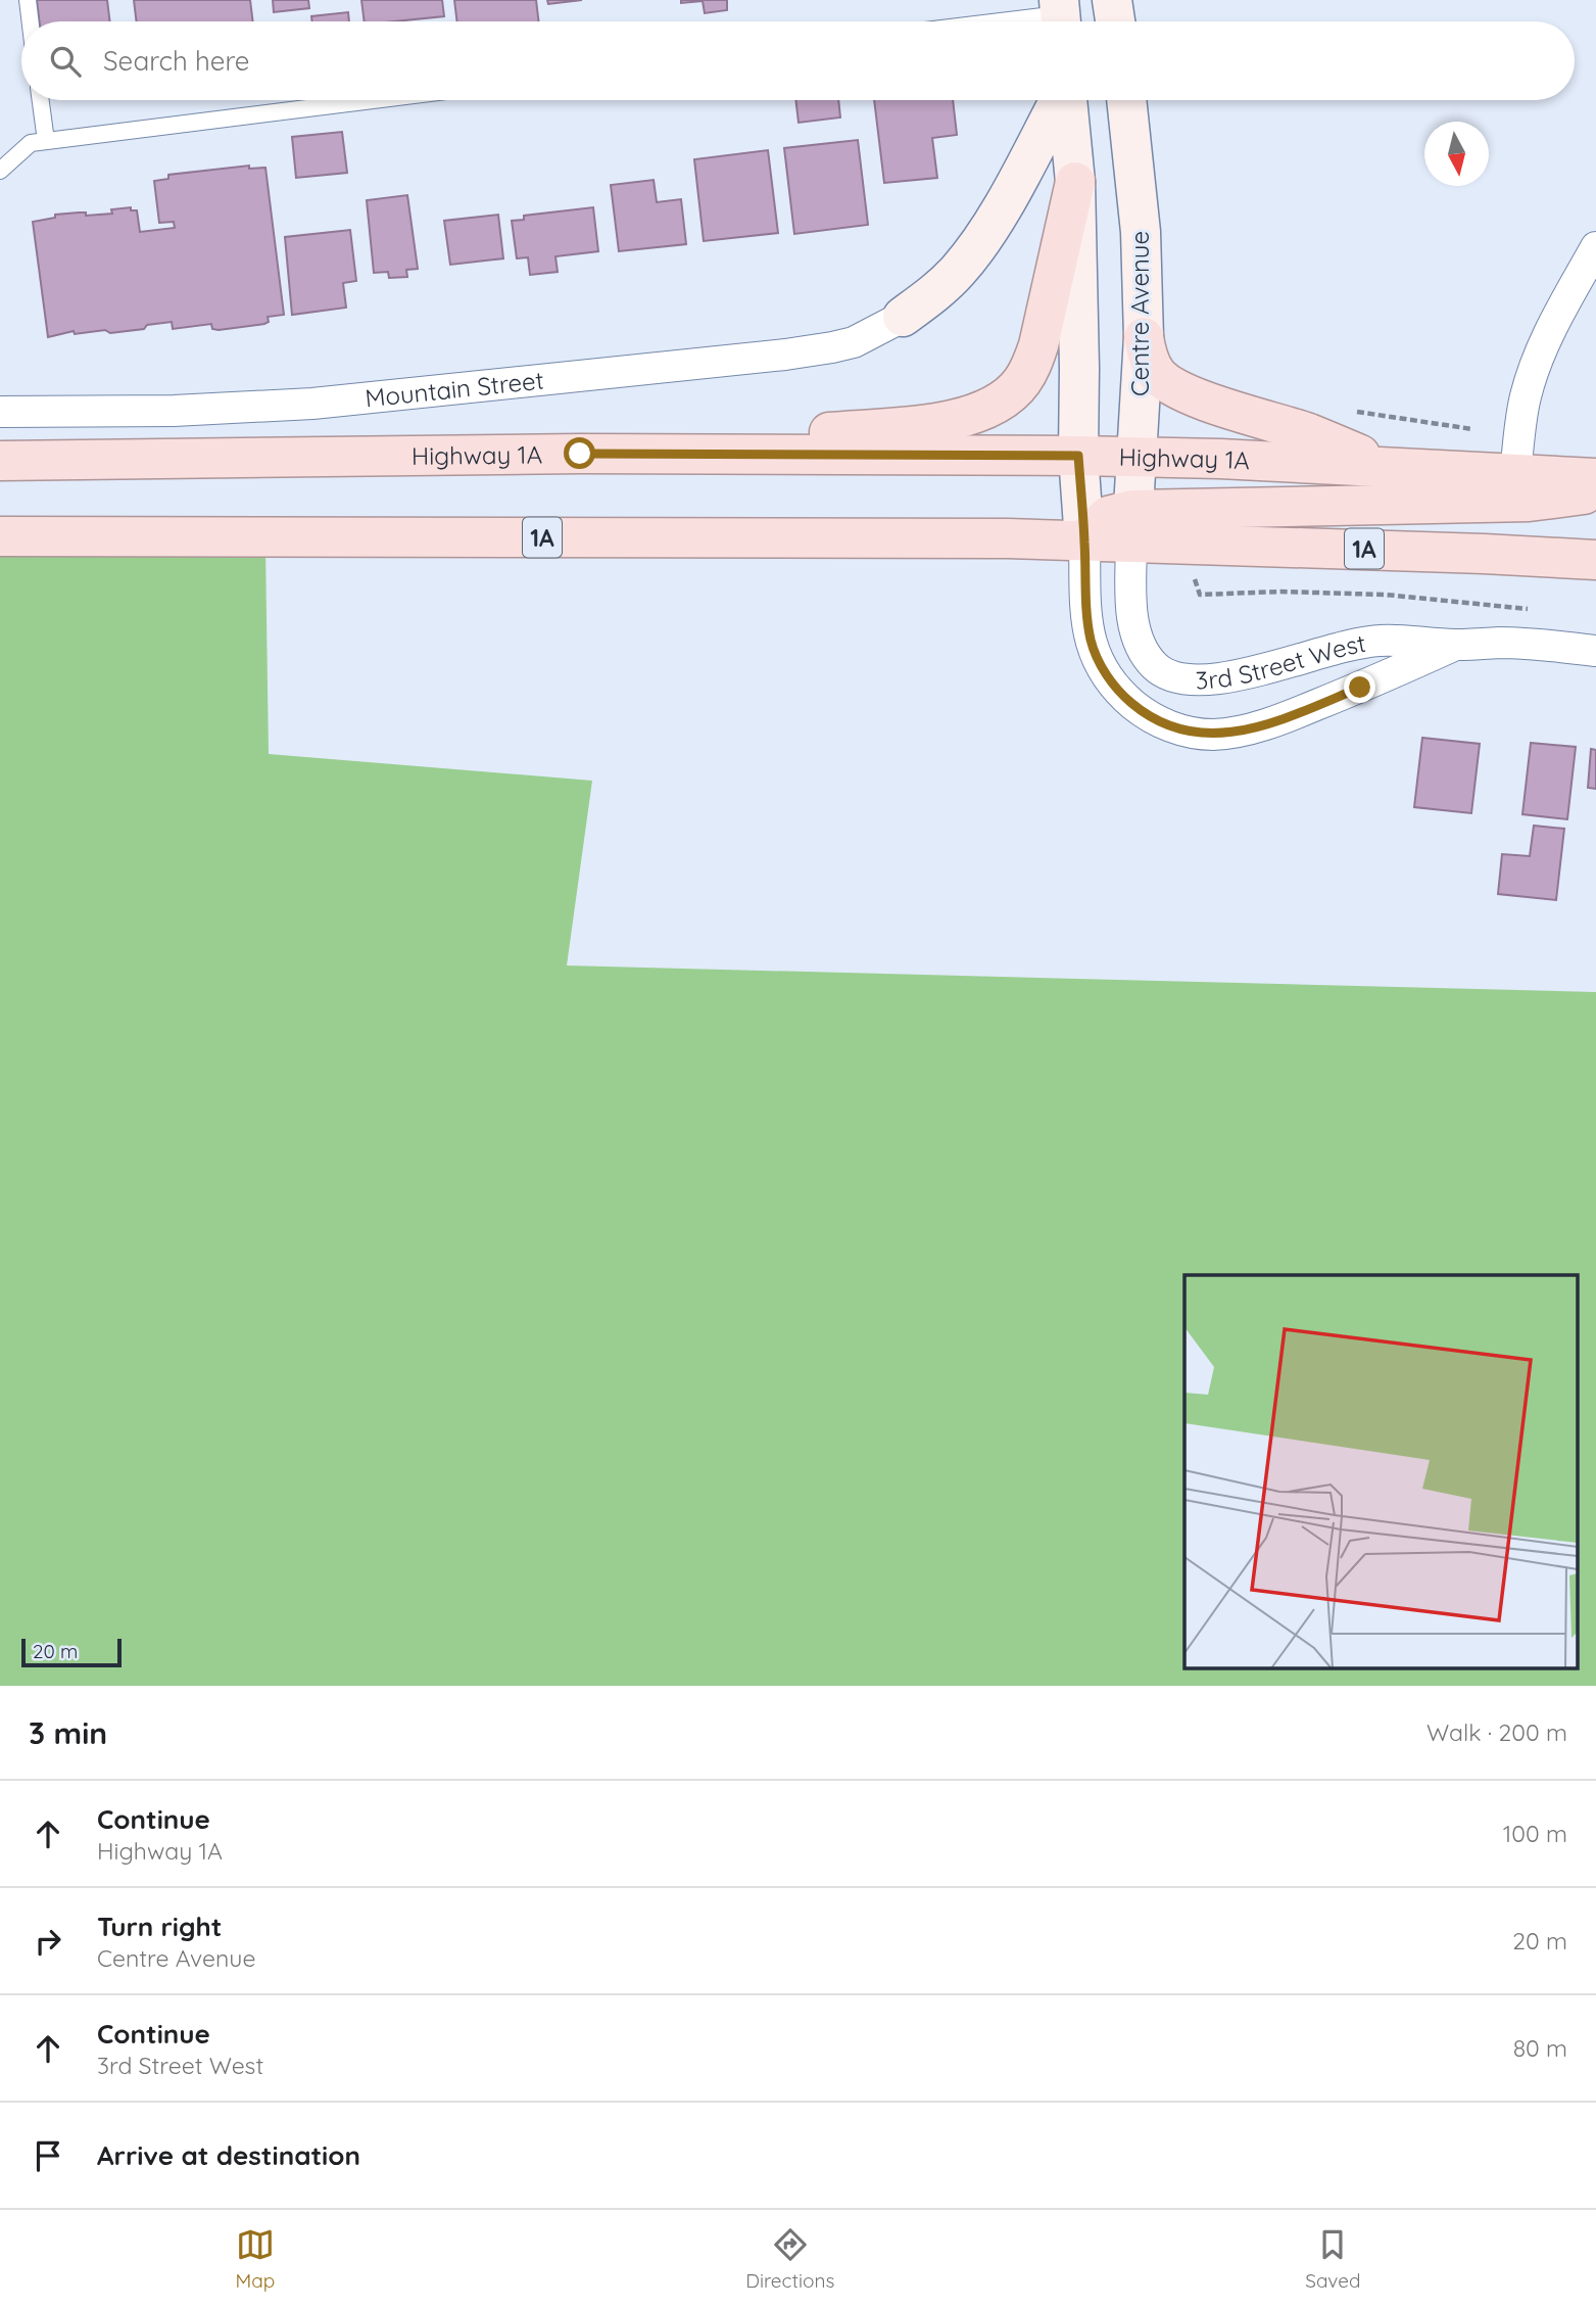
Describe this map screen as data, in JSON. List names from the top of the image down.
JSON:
{
  "streets": {
    "main road": ["Centre Avenue", "Highway 1A", "1A"],
    "street": ["Mountain Street", "3rd Street West"]
  },
  "crossings": [
    ["Centre Avenue", "Highway 1A"],
    ["Centre Avenue", "1A"],
    ["Centre Avenue", "3rd Street West"],
    ["1A", "3rd Street West"]
  ],
  "scale_bar": "20 m",
  "north": "bottom",
  "page": {
    "search": "Search here",
    "scale": "20 m",
    "heading": ["3 min", "Walk · 200 m"],
    "list": [
      ["Continue", "Highway 1A", "100 m"],
      ["Turn right", "Centre Avenue", "20 m"],
      ["Continue", "3rd Street West", "80 m"],
      "Arrive at destination"
    ],
    "nav": ["Map", "Directions", "Saved"]
  }
}
